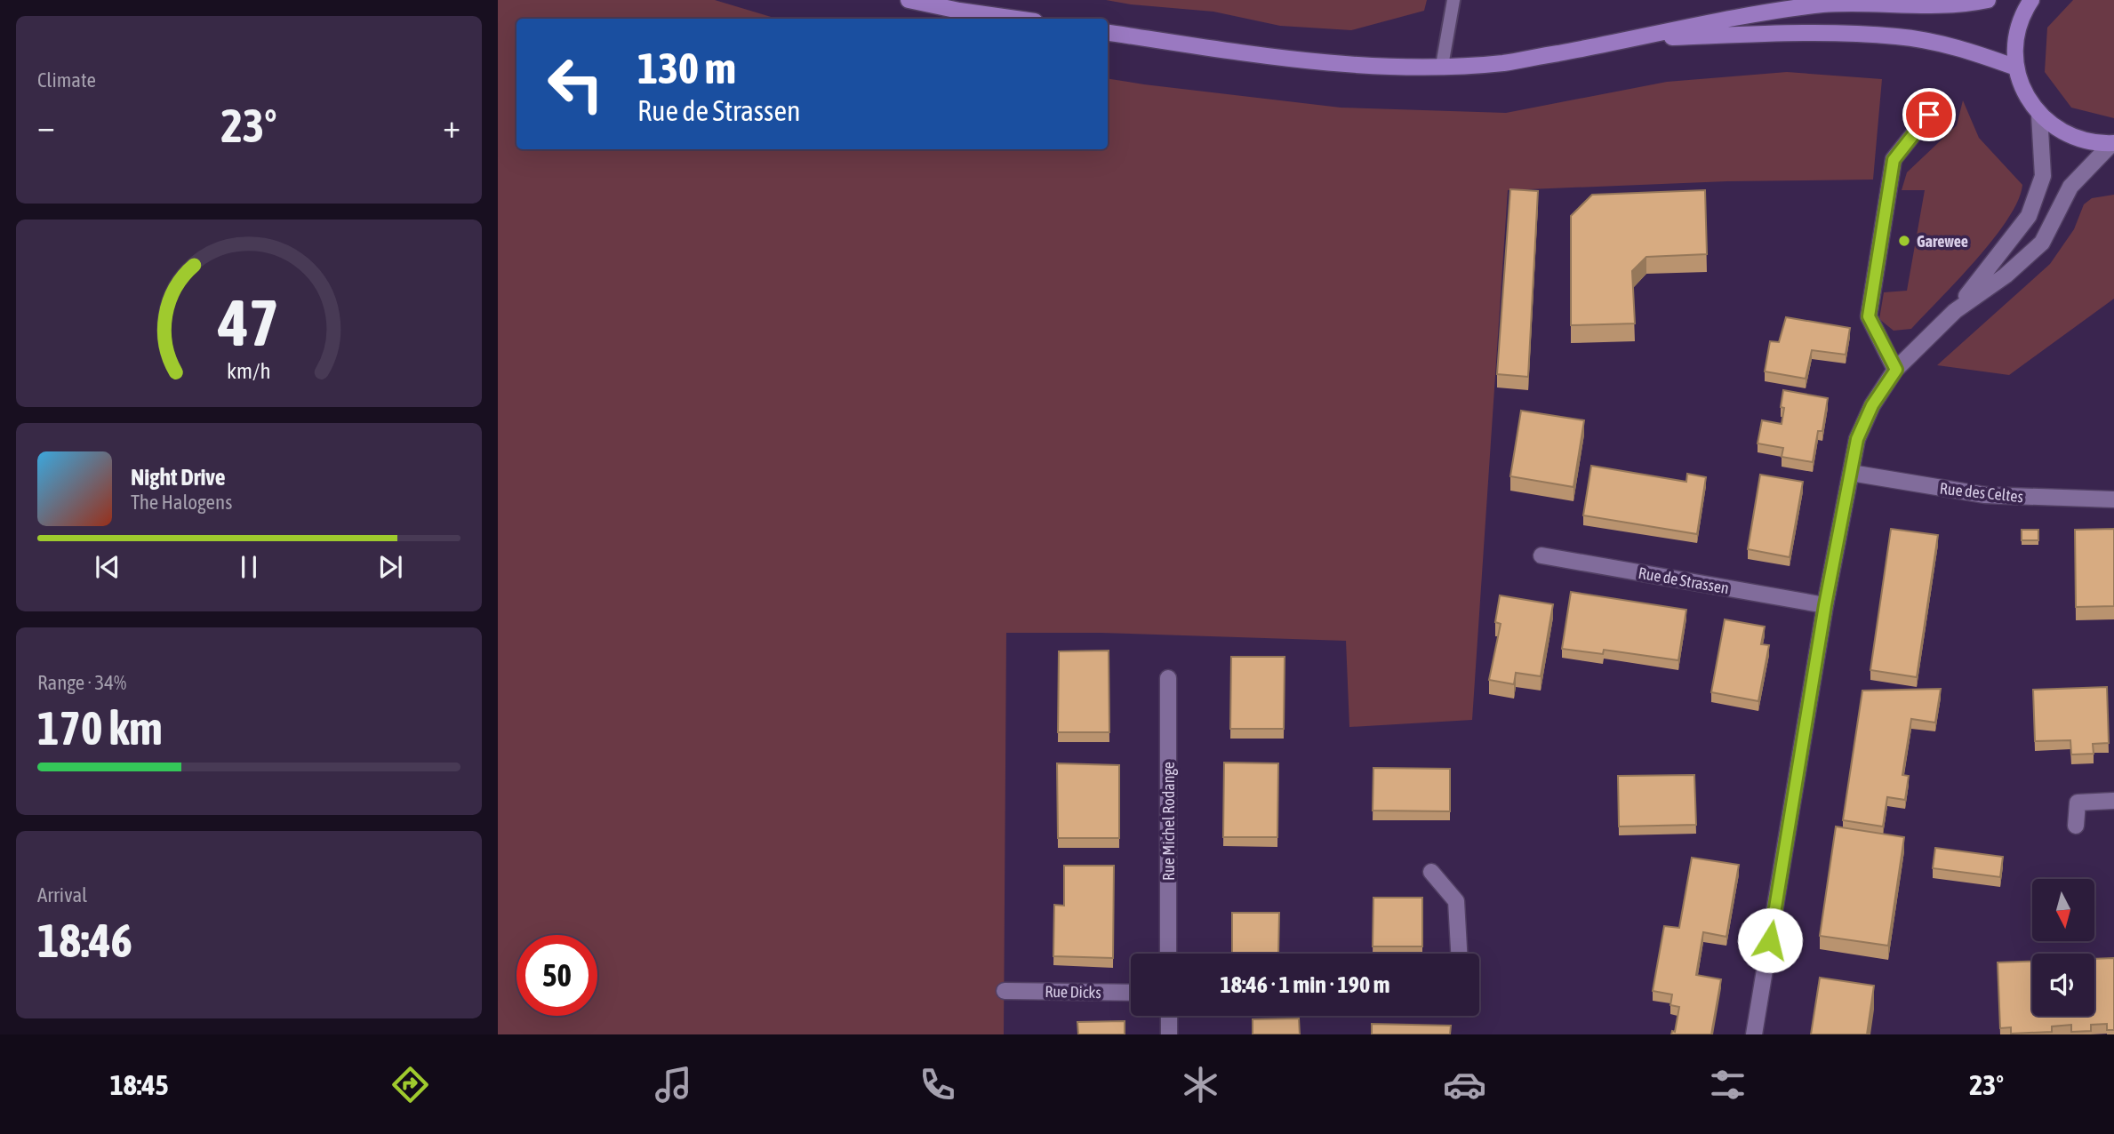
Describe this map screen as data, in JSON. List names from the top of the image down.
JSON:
{
  "streets": {
    "street": [
      "Rue des Celtes",
      "Rue de Strassen",
      "Rue Michel Rodange",
      "Rue Dicks"
    ]
  },
  "places": ["Garewee"],
  "north": "bottom",
  "page": {
    "tile": [
      "Climate",
      ["Range · 34%", "170 km"],
      ["Arrival", "18:46"]
    ],
    "turn": ["130 m", "Rue de Strassen"],
    "heat": ["−", "23°", "+"],
    "song": ["Night Drive", "The Halogens"],
    "limit": "50",
    "trip": "18:46 · 1 min · 190 m",
    "tabs": ["18:45", "23°"],
    "gauge": ["47", "km/h"]
  }
}
